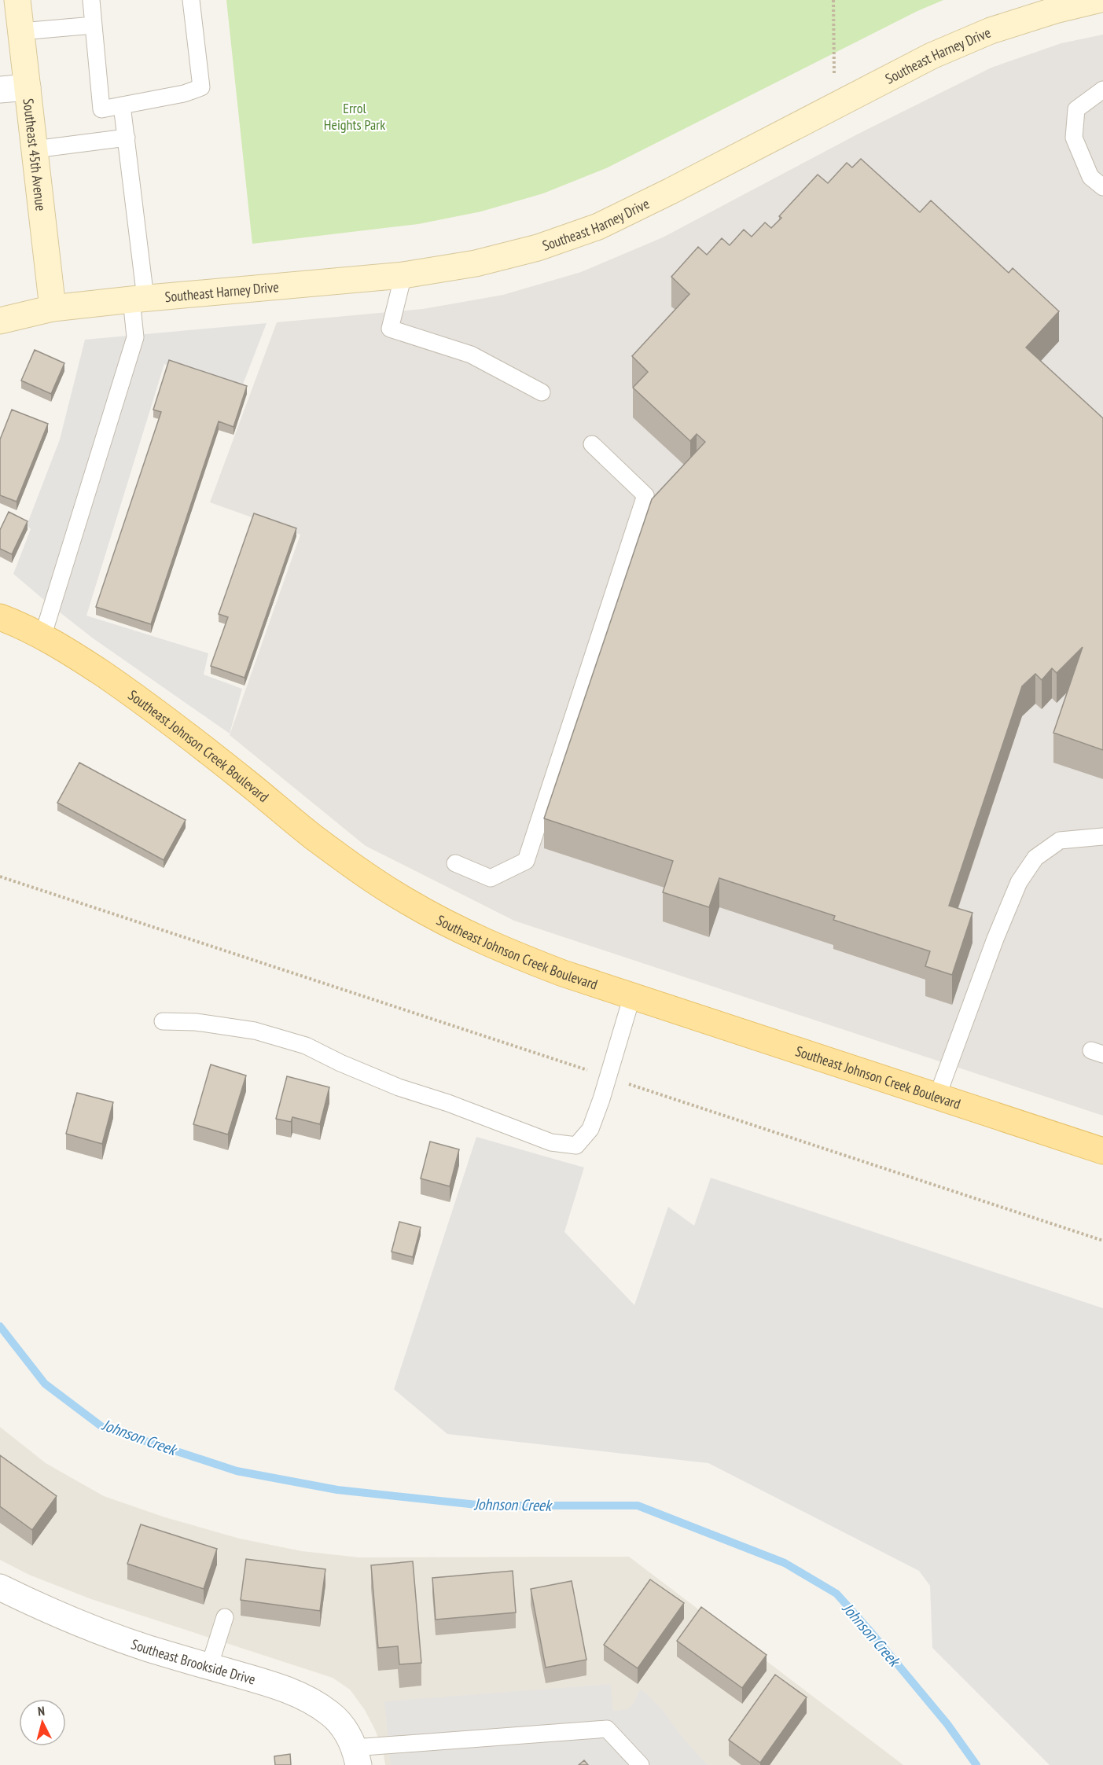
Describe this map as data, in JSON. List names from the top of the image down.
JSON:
{
  "streets": {
    "main road": ["Southeast Harney Drive", "Southeast 45th Avenue", "Southeast Johnson Creek Boulevard"],
    "street": ["Southeast Brookside Drive"]
  },
  "crossings": [
    ["Southeast Harney Drive", "Southeast 45th Avenue"]
  ],
  "water": ["Johnson Creek"],
  "parks": ["Errol Heights Park"],
  "north": "top"
}
